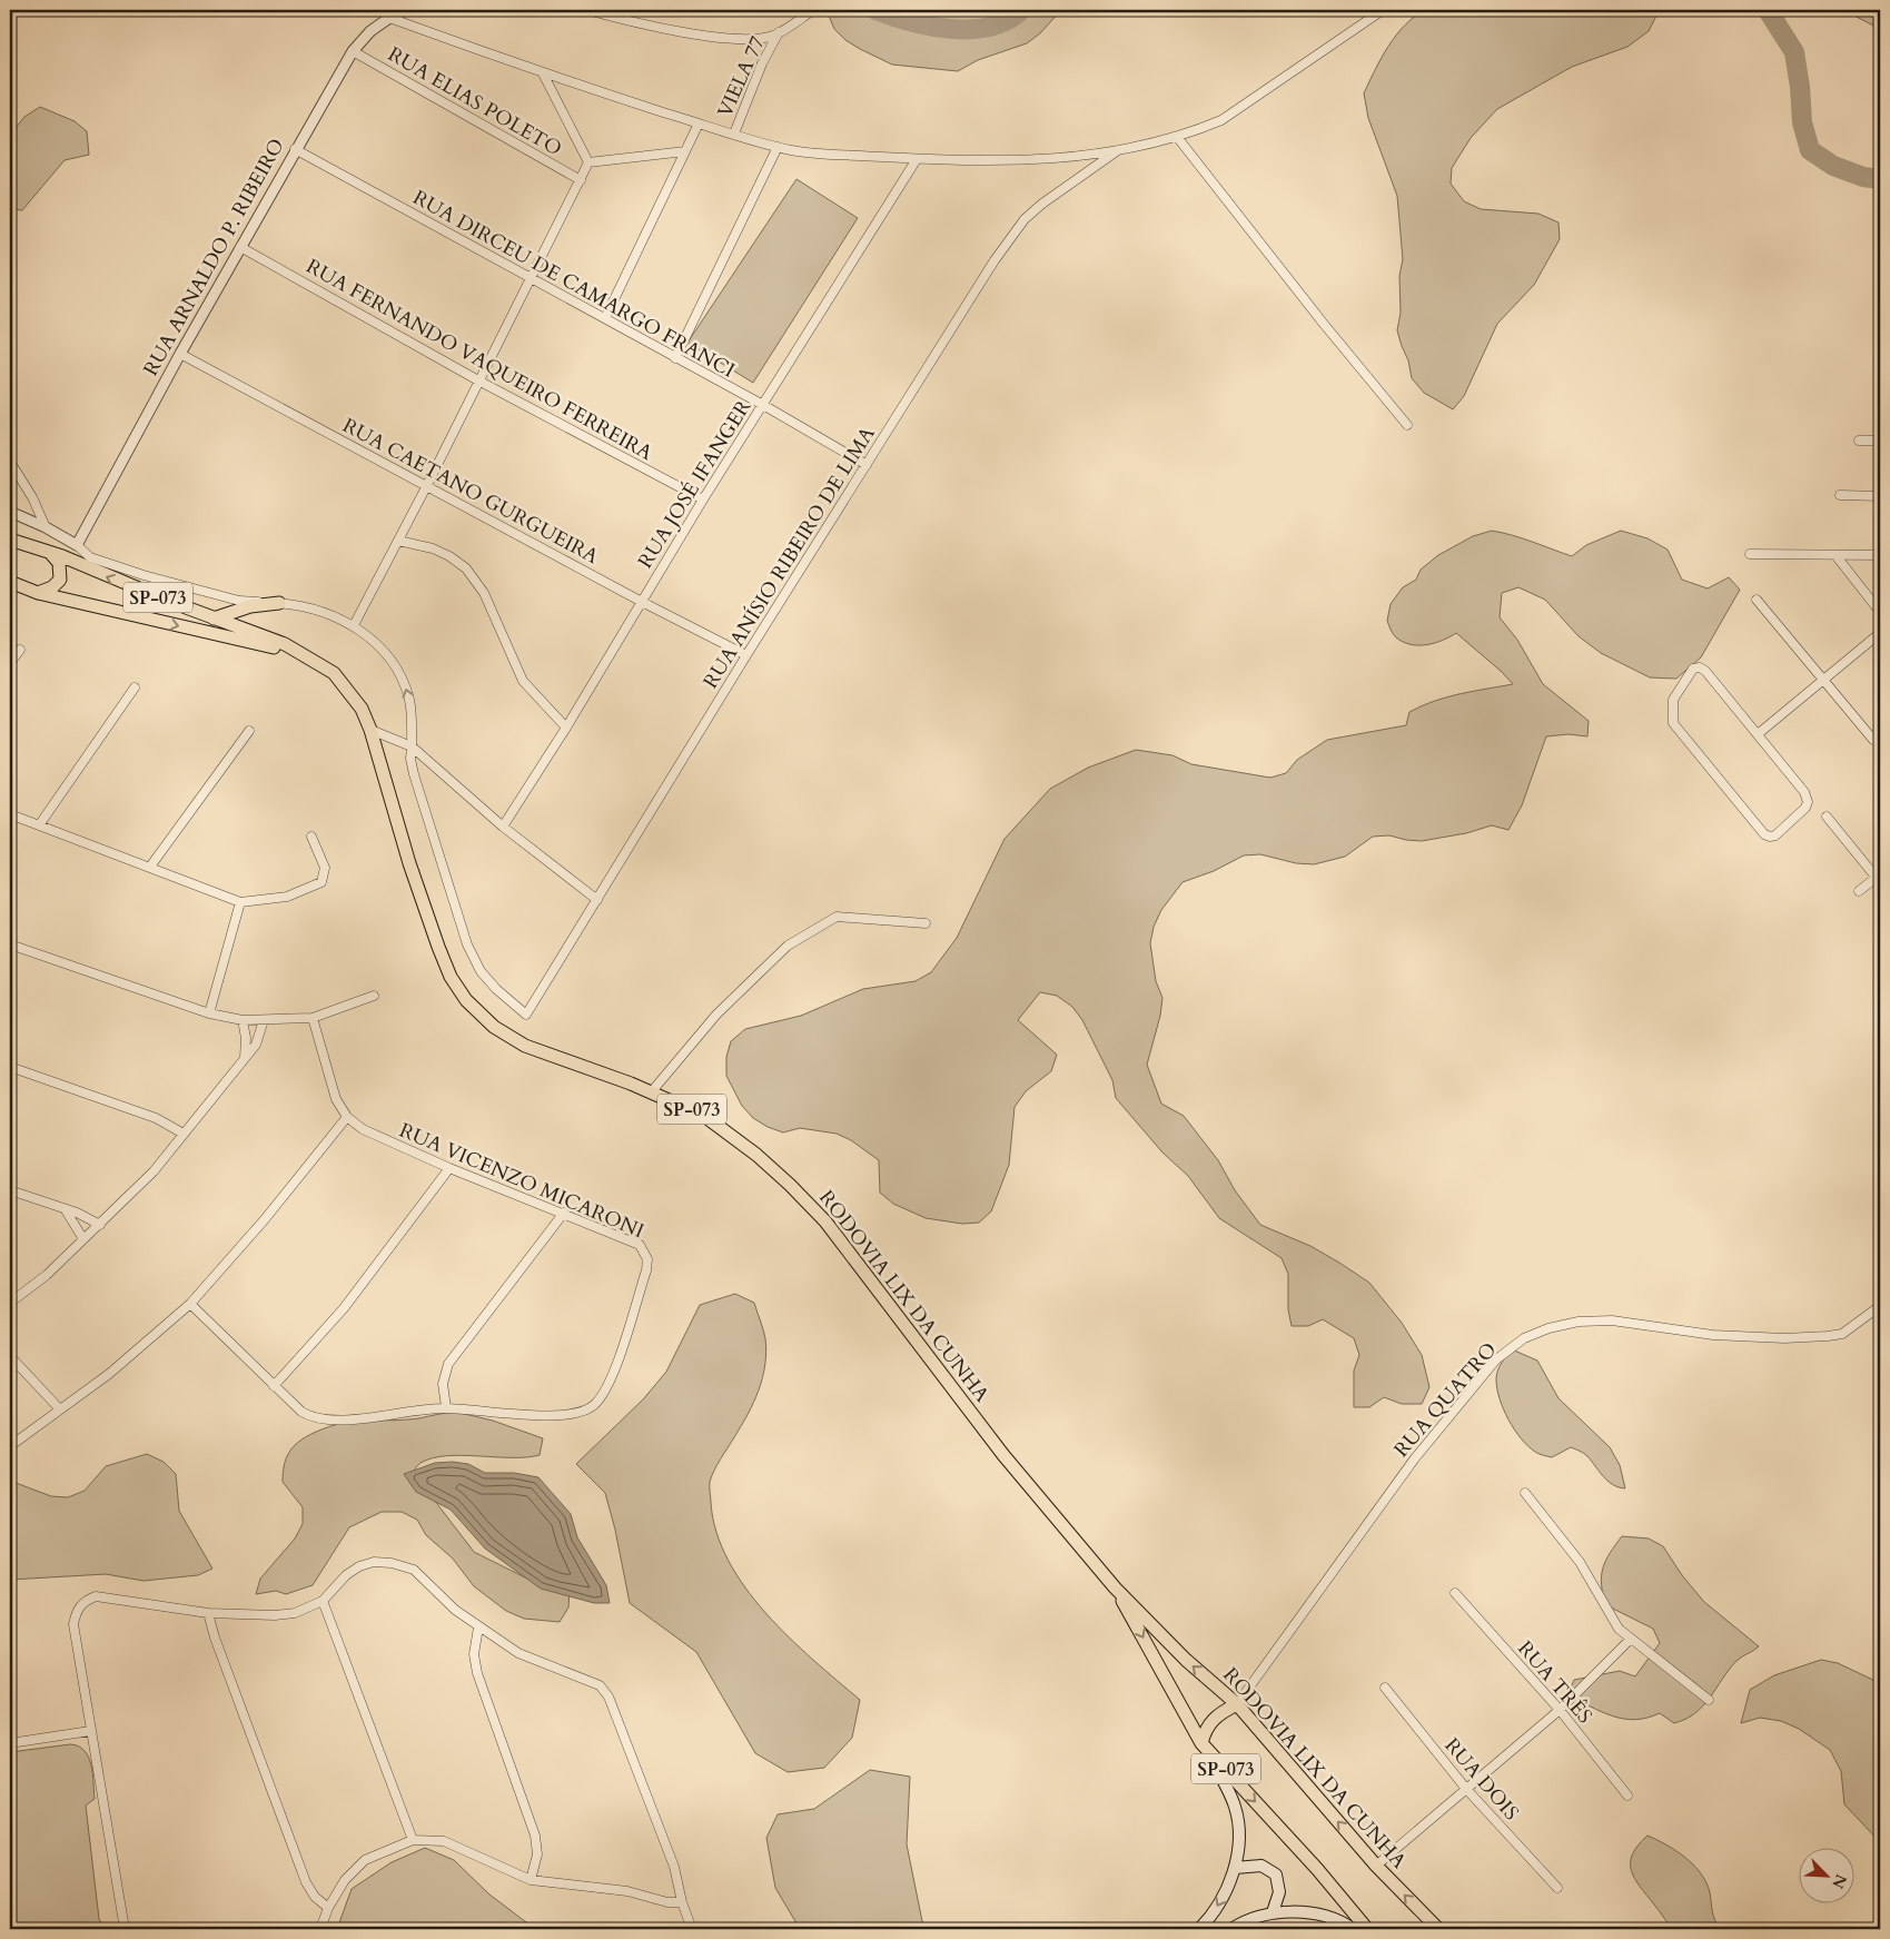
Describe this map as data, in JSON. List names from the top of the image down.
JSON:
{
  "streets": {
    "main road": ["SP-073", "RODOVIA LIX DA CUNHA"],
    "street": [
      "VIELA 77",
      "RUA ELIAS POLETO",
      "RUA ARNALDO P. RIBEIRO",
      "RUA DIRCEU DE CAMARGO FRANCI",
      "RUA FERNANDO VAQUEIRO FERREIRA",
      "RUA JOSÉ IFANGER",
      "RUA CAETANO GURGUEIRA",
      "RUA ANÍSIO RIBEIRO DE LIMA",
      "RUA VICENZO MICARONI",
      "RUA QUATRO",
      "RUA TRÊS",
      "RUA DOIS"
    ]
  },
  "crossings": [
    ["RUA ELIAS POLETO", "RUA ARNALDO P. RIBEIRO"],
    ["RUA ARNALDO P. RIBEIRO", "RUA DIRCEU DE CAMARGO FRANCI"],
    ["RUA ARNALDO P. RIBEIRO", "RUA FERNANDO VAQUEIRO FERREIRA"],
    ["RUA ARNALDO P. RIBEIRO", "RUA CAETANO GURGUEIRA"],
    ["RUA DIRCEU DE CAMARGO FRANCI", "RUA JOSÉ IFANGER"],
    ["RUA DIRCEU DE CAMARGO FRANCI", "RUA ANÍSIO RIBEIRO DE LIMA"],
    ["RUA FERNANDO VAQUEIRO FERREIRA", "RUA JOSÉ IFANGER"],
    ["RUA JOSÉ IFANGER", "RUA CAETANO GURGUEIRA"],
    ["RUA CAETANO GURGUEIRA", "RUA ANÍSIO RIBEIRO DE LIMA"],
    ["RODOVIA LIX DA CUNHA", "RUA QUATRO"]
  ],
  "north": "bottom right"
}
